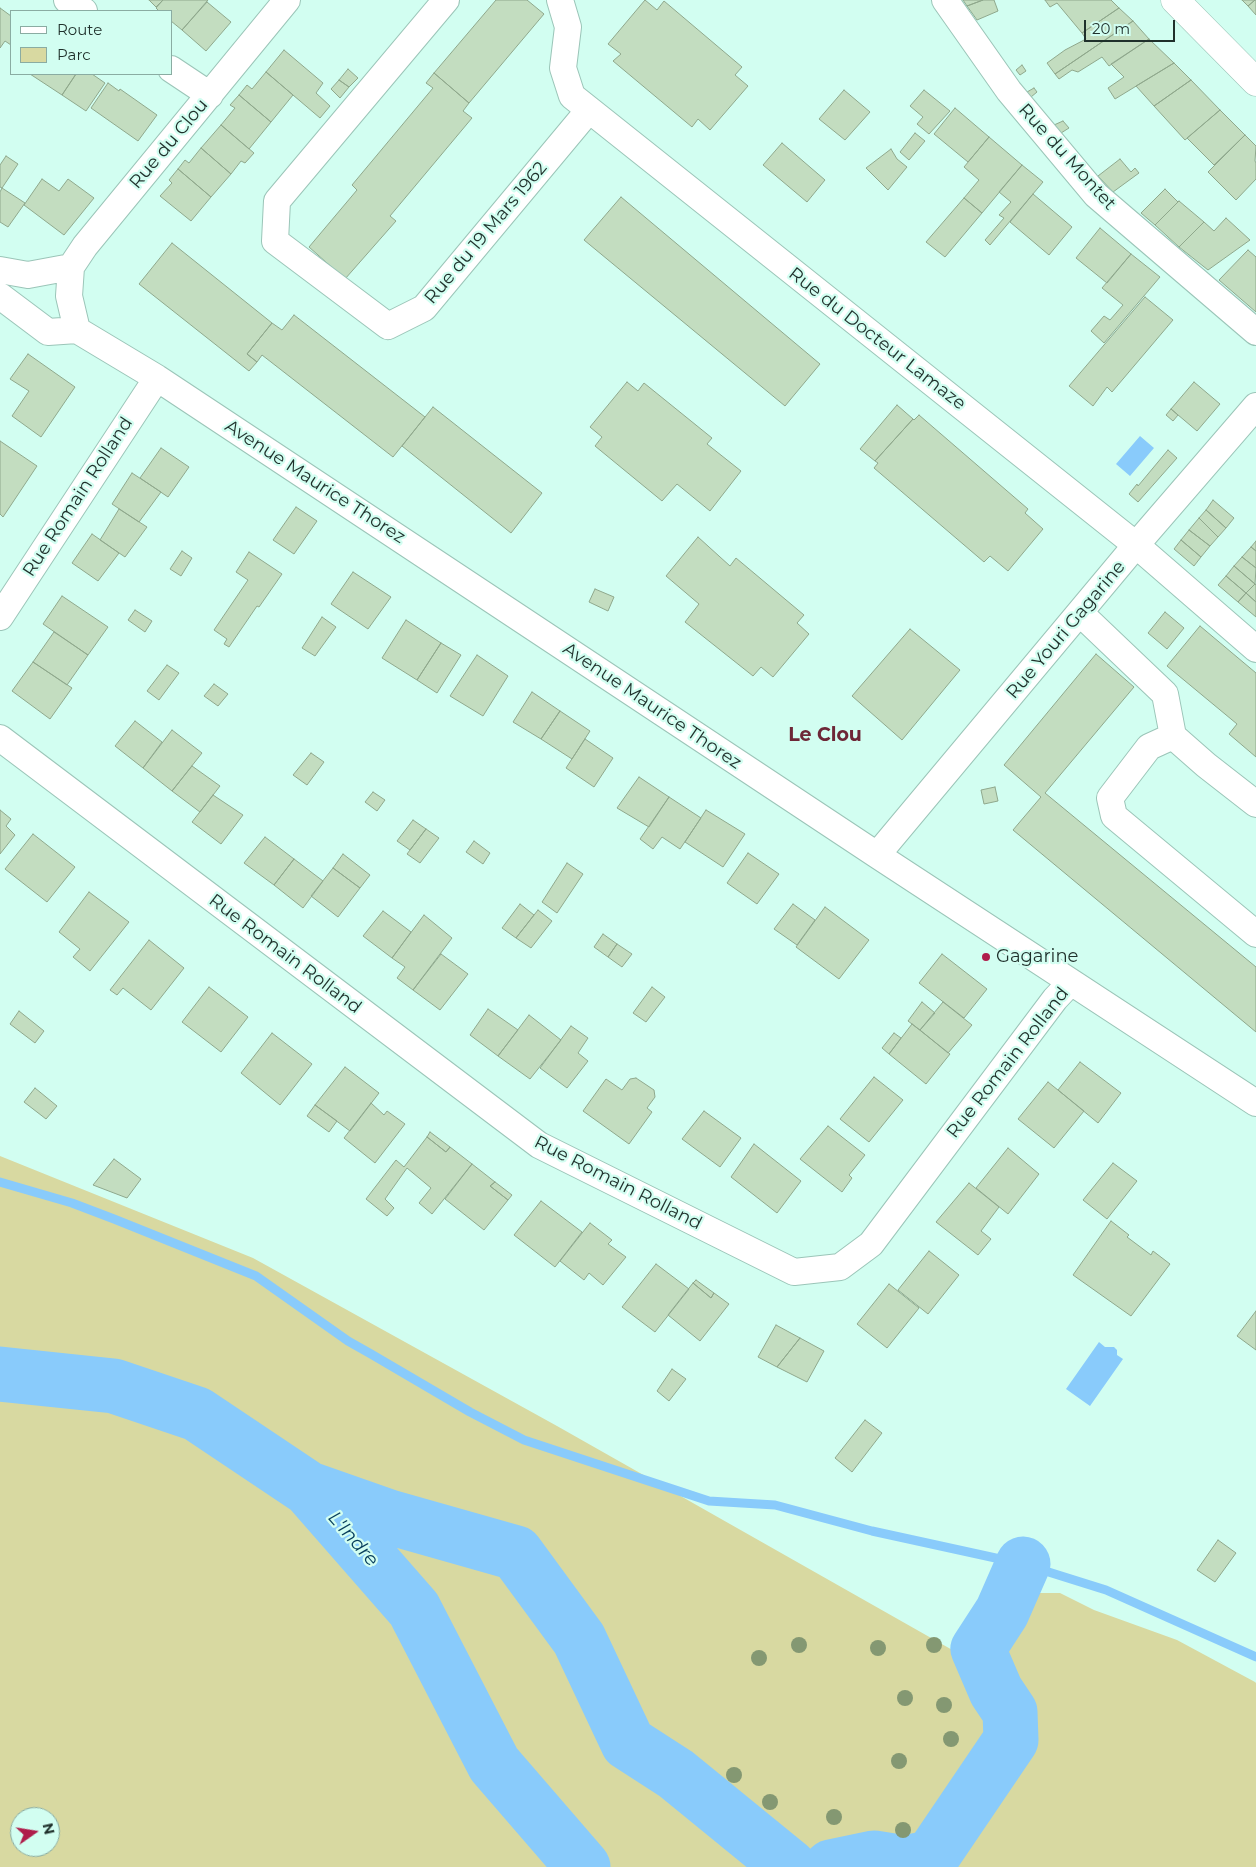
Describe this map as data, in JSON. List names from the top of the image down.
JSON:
{
  "streets": {
    "street": [
      "Rue du Clou",
      "Rue du Montet",
      "Rue du 19 Mars 1962",
      "Rue du Docteur Lamaze",
      "Avenue Maurice Thorez",
      "Rue Romain Rolland",
      "Rue Youri Gagarine"
    ]
  },
  "crossings": [
    ["Rue du Clou", "Avenue Maurice Thorez"],
    ["Rue du 19 Mars 1962", "Rue du Docteur Lamaze"],
    ["Rue du Docteur Lamaze", "Rue Youri Gagarine"],
    ["Avenue Maurice Thorez", "Rue Romain Rolland"],
    ["Avenue Maurice Thorez", "Rue Youri Gagarine"]
  ],
  "districts": ["Le Clou"],
  "water": ["L'Indre"],
  "places": ["Gagarine"],
  "legend": ["Route", "Parc"],
  "scale_bar": "20 m",
  "north": "right"
}
